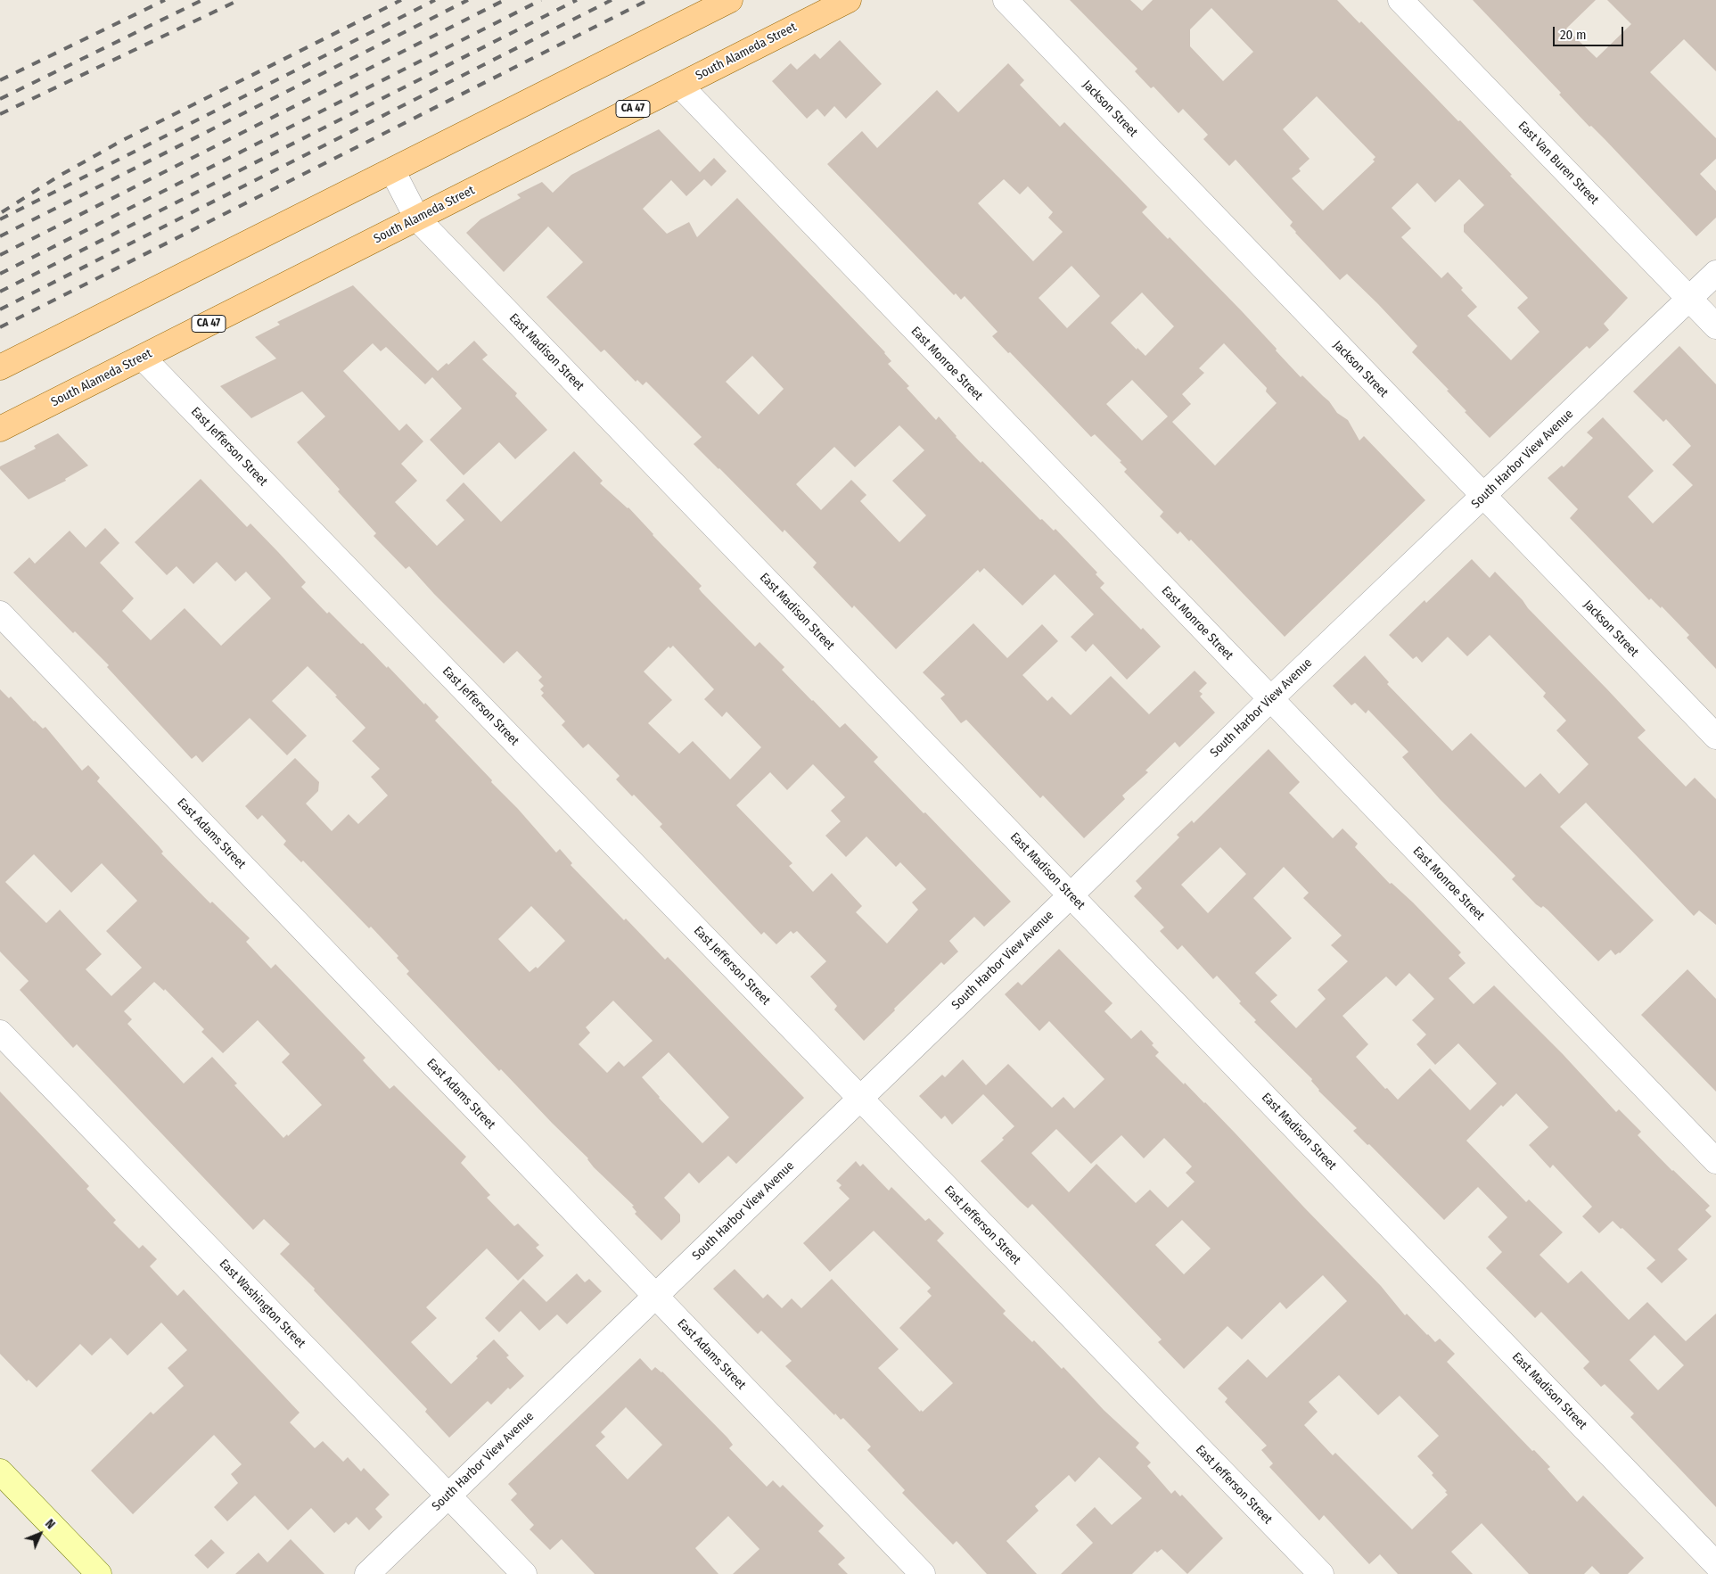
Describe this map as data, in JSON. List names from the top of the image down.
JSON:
{
  "streets": {
    "main road": ["South Alameda Street", "CA 47"],
    "street": [
      "Jackson Street",
      "East Van Buren Street",
      "East Madison Street",
      "East Monroe Street",
      "East Jefferson Street",
      "South Harbor View Avenue",
      "East Adams Street",
      "East Washington Street"
    ]
  },
  "crossings": [
    ["South Alameda Street", "East Madison Street"],
    ["South Alameda Street", "East Monroe Street"],
    ["South Alameda Street", "East Jefferson Street"],
    ["Jackson Street", "South Harbor View Avenue"],
    ["East Van Buren Street", "South Harbor View Avenue"],
    ["East Madison Street", "South Harbor View Avenue"],
    ["East Monroe Street", "South Harbor View Avenue"],
    ["East Jefferson Street", "South Harbor View Avenue"],
    ["South Harbor View Avenue", "East Adams Street"],
    ["South Harbor View Avenue", "East Washington Street"]
  ],
  "scale_bar": "20 m",
  "north": "top right"
}
